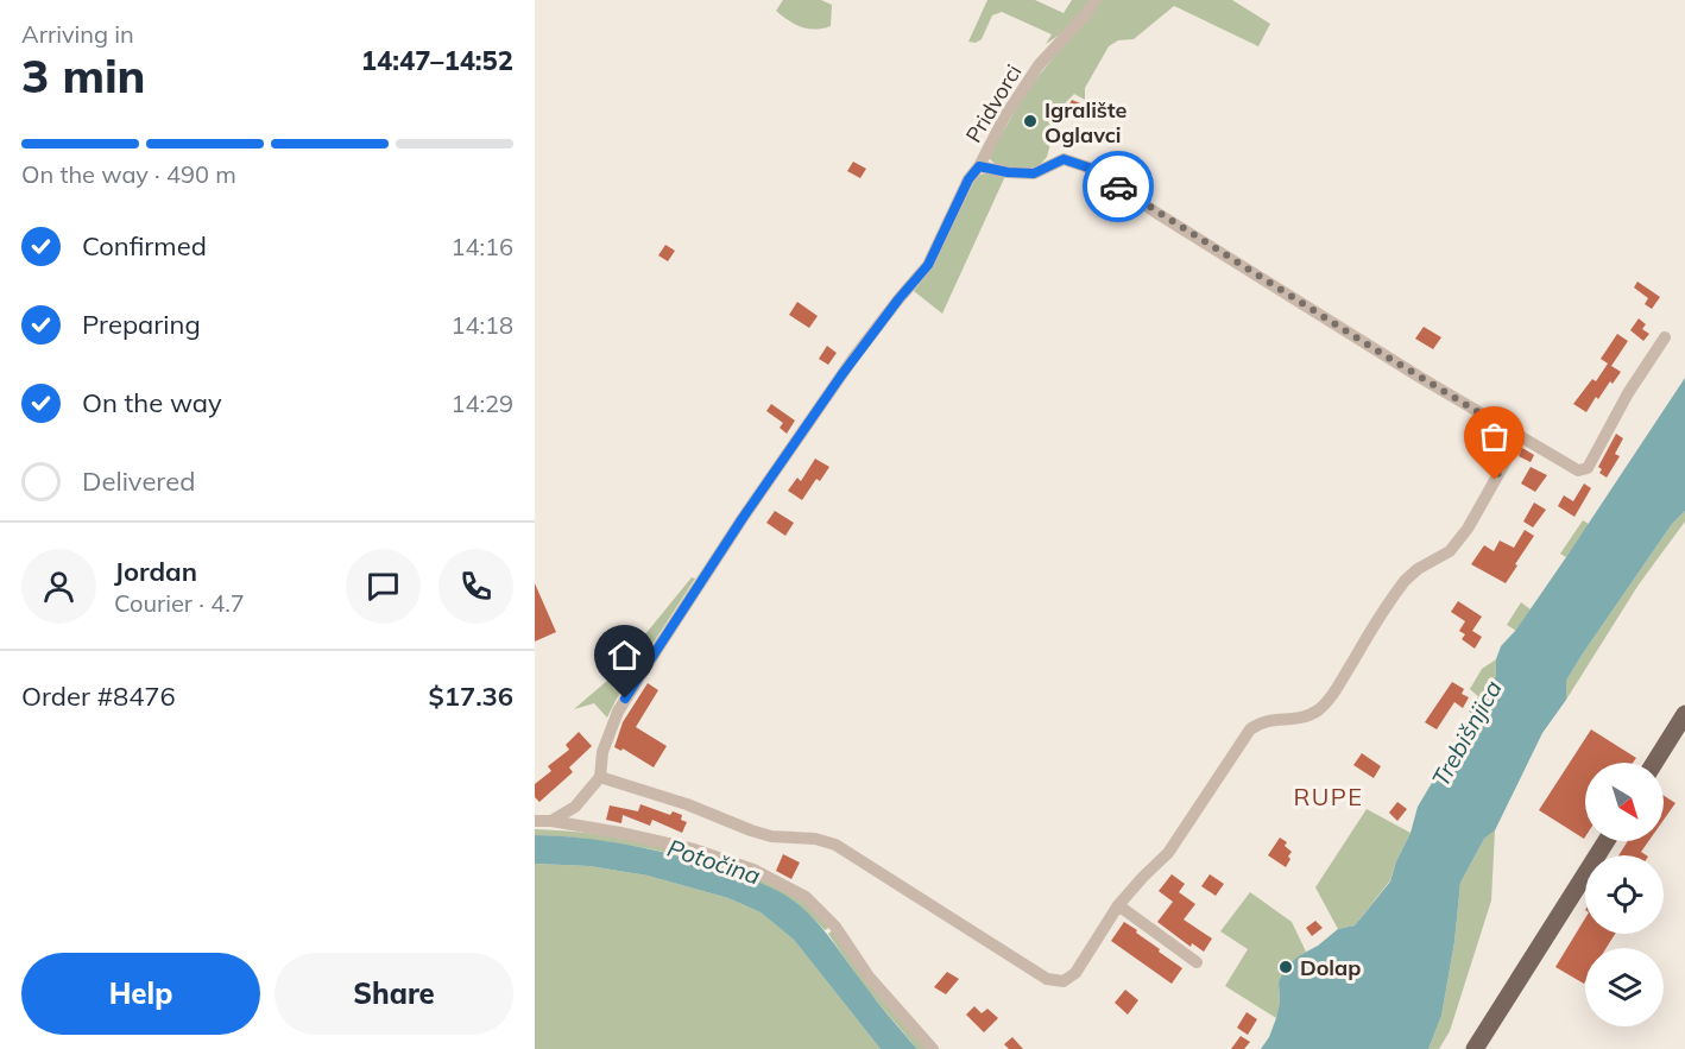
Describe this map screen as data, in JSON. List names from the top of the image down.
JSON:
{
  "streets": {
    "street": ["Pridvorci"]
  },
  "districts": ["RUPE"],
  "water": ["Trebišnjica", "Potočina"],
  "places": ["Igralište Oglavci", "Dolap"],
  "north": "bottom right",
  "page": {
    "heading": ["3 min", "Arriving in", "14:47–14:52"],
    "panel": [
      "Jordan",
      "Courier · 4.7",
      "Order #8476",
      "$17.36"
    ],
    "bar": "On the way · 490 m",
    "list": [
      ["Confirmed", "14:16"],
      ["Preparing", "14:18"],
      ["On the way", "14:29"],
      "Delivered"
    ],
    "buttons": ["Help", "Share"]
  }
}
